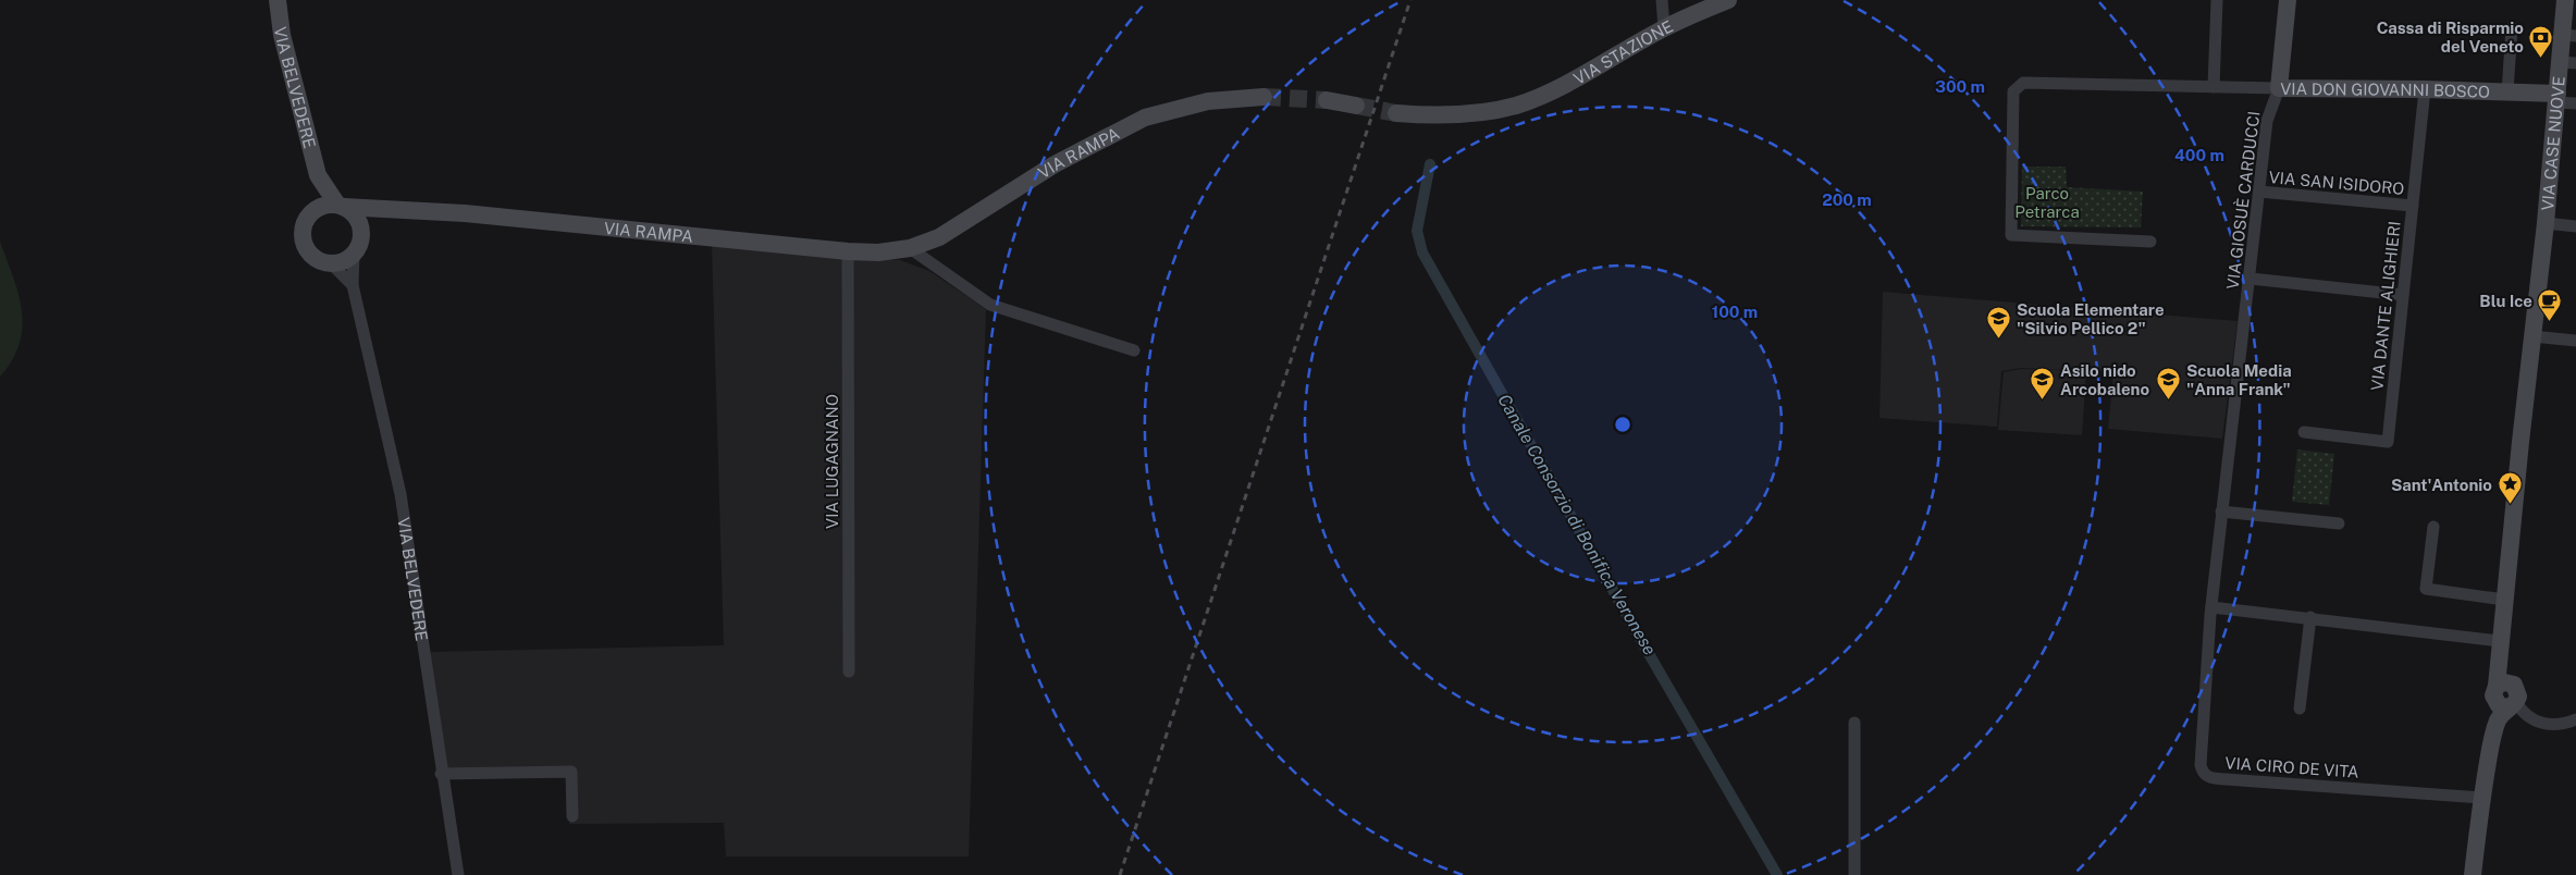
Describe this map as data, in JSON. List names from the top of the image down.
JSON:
{
  "streets": {
    "street": [
      "VIA STAZIONE",
      "VIA BELVEDERE",
      "VIA DON GIOVANNI BOSCO",
      "VIA CASE NUOVE",
      "VIA RAMPA",
      "VIA SAN ISIDORO",
      "VIA GIOSUÈ CARDUCCI",
      "VIA DANTE ALIGHIERI",
      "VIA LUGAGNANO",
      "VIA CIRO DE VITA"
    ]
  },
  "crossings": [
    ["VIA BELVEDERE", "VIA RAMPA"],
    ["VIA DON GIOVANNI BOSCO", "VIA CASE NUOVE"],
    ["VIA DON GIOVANNI BOSCO", "VIA GIOSUÈ CARDUCCI"],
    ["VIA DON GIOVANNI BOSCO", "VIA DANTE ALIGHIERI"],
    ["VIA RAMPA", "VIA LUGAGNANO"],
    ["VIA SAN ISIDORO", "VIA GIOSUÈ CARDUCCI"],
    ["VIA SAN ISIDORO", "VIA DANTE ALIGHIERI"],
    ["VIA GIOSUÈ CARDUCCI", "VIA CIRO DE VITA"]
  ],
  "water": ["Canale Consorzio di Bonifica Veronese"],
  "parks": ["Parco Petrarca"],
  "places": {
    "bank": ["Cassa di Risparmio del Veneto"],
    "cafe": ["Blu Ice"],
    "school or university": ["Scuola Elementare \"Silvio Pellico 2\"", "Asilo nido Arcobaleno", "Scuola Media \"Anna Frank\""],
    "place": ["Sant'Antonio"]
  },
  "rings": [
    "300 m",
    "400 m",
    "200 m",
    "100 m"
  ]
}
